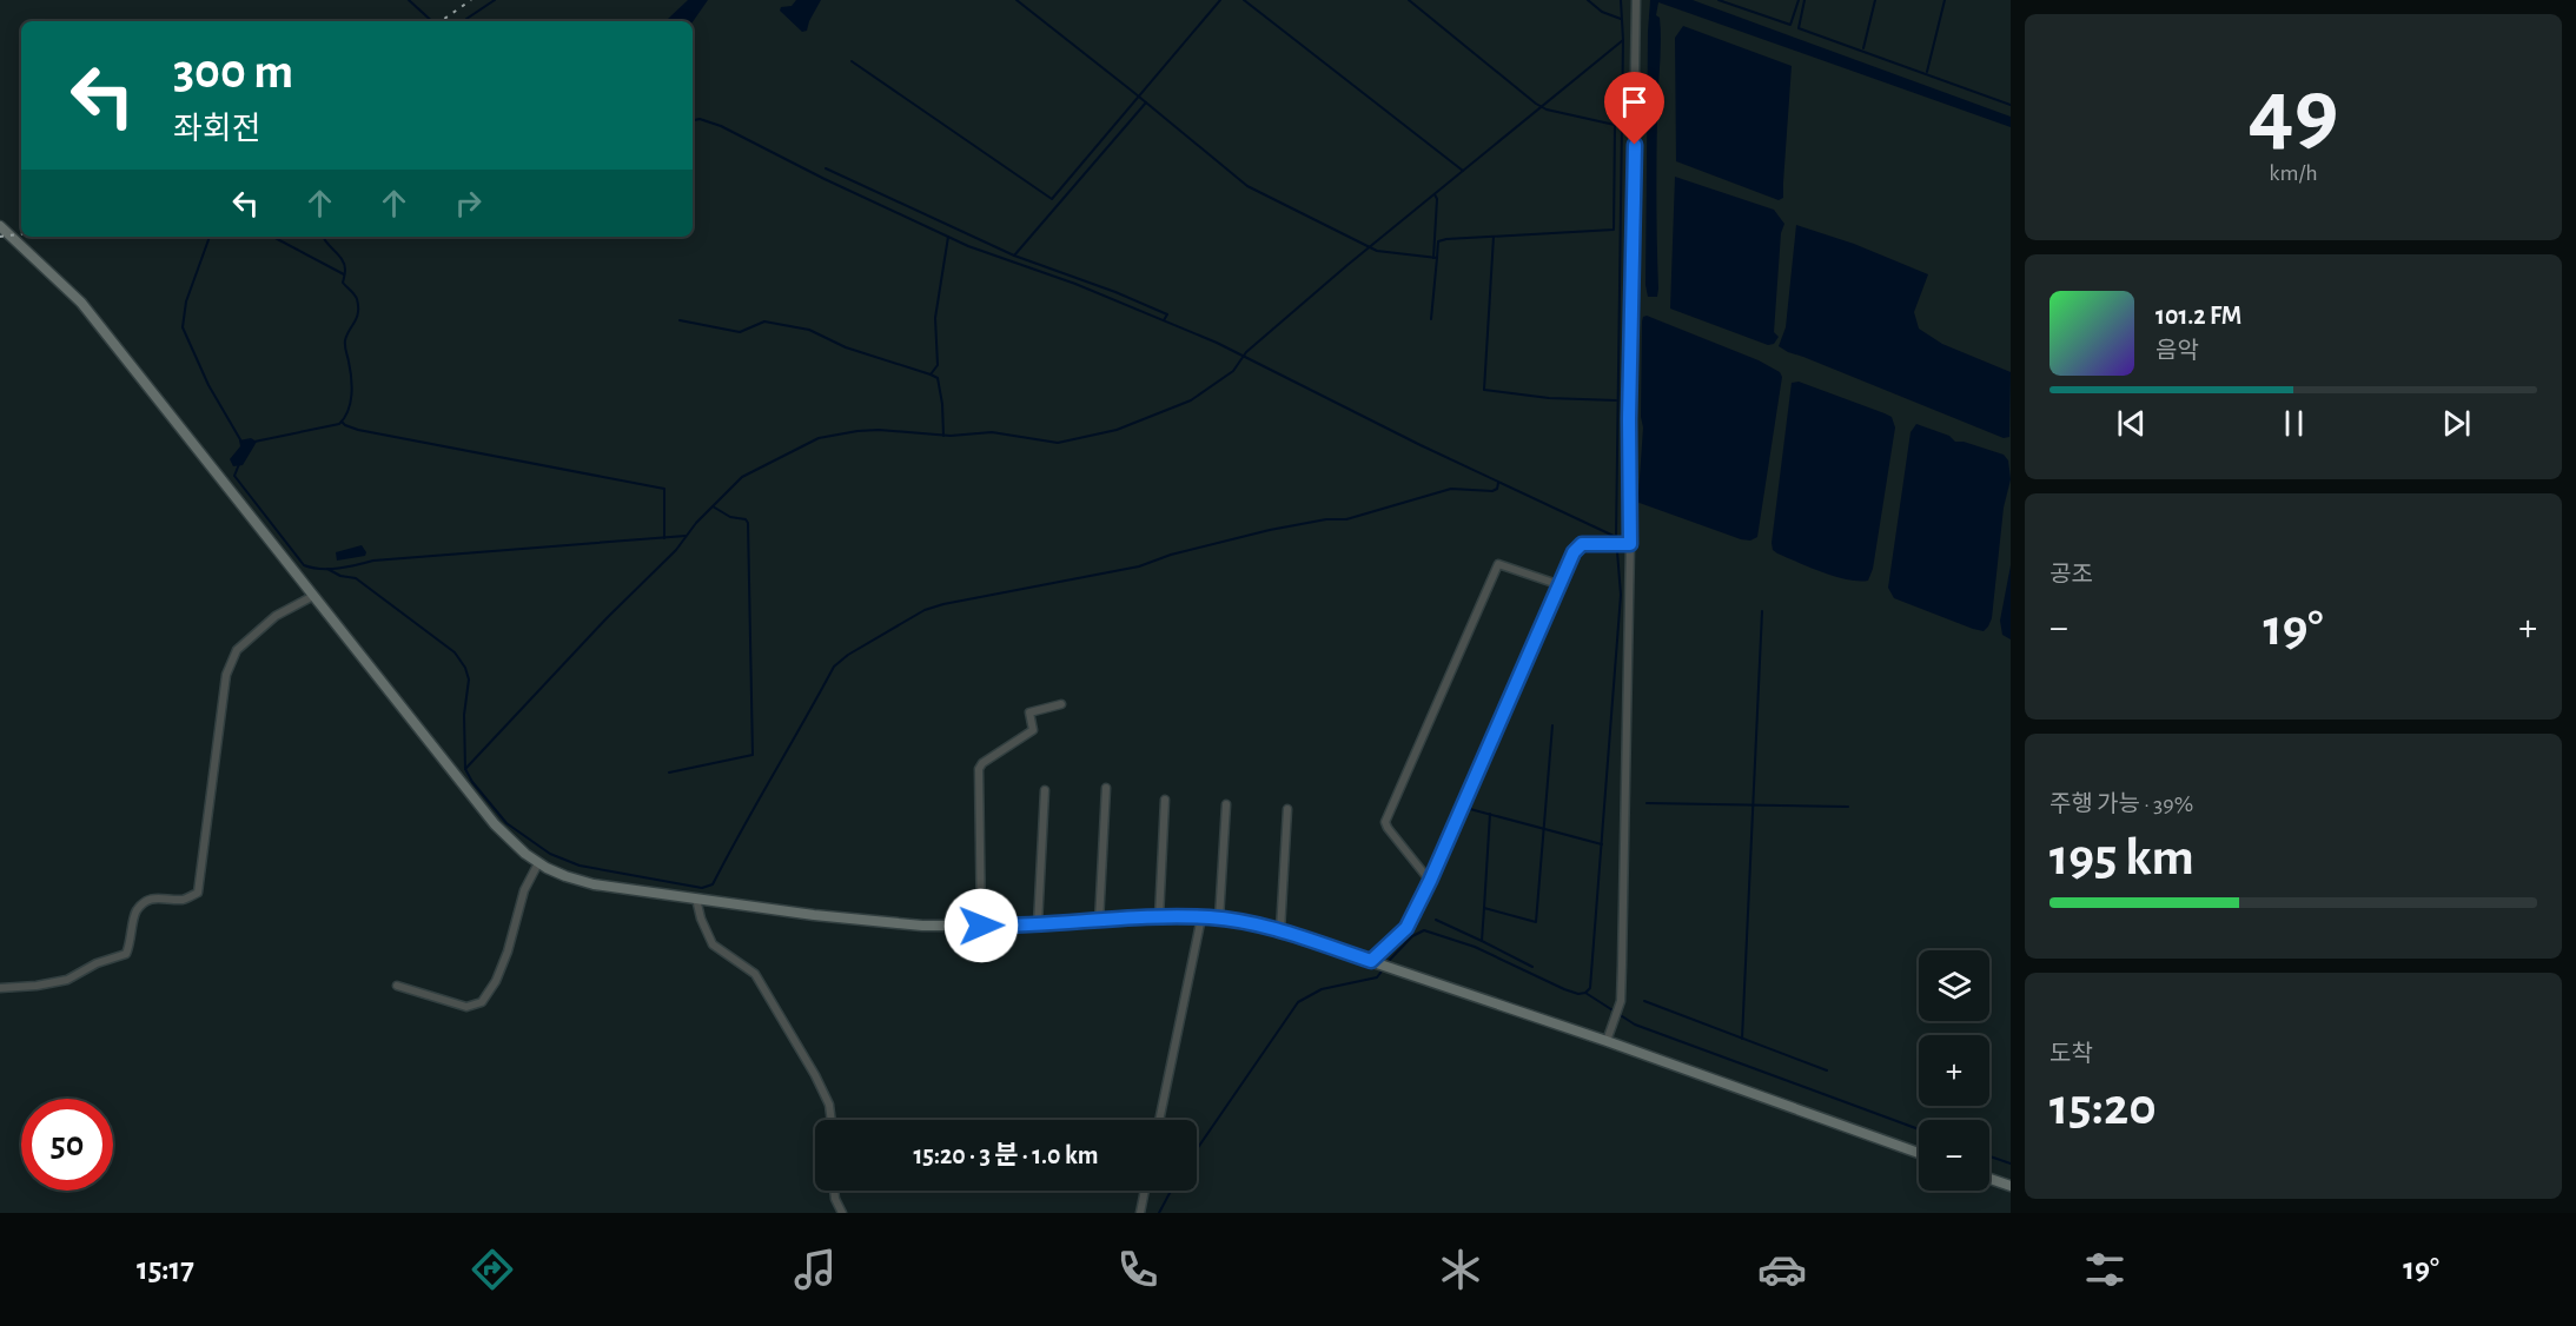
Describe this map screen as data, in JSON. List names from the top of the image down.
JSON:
{
  "page": {
    "tile": [
      ["49", "km/h"],
      "공조",
      ["주행 가능 · 39%", "195 km"],
      ["도착", "15:20"]
    ],
    "turn": ["300 m", "좌회전"],
    "song": ["101.2 FM", "음악"],
    "heat": ["−", "19°", "+"],
    "map_buttons": ["+", "−"],
    "limit": "50",
    "trip": "15:20 · 3 분 · 1.0 km",
    "tabs": ["15:17", "19°"]
  }
}
